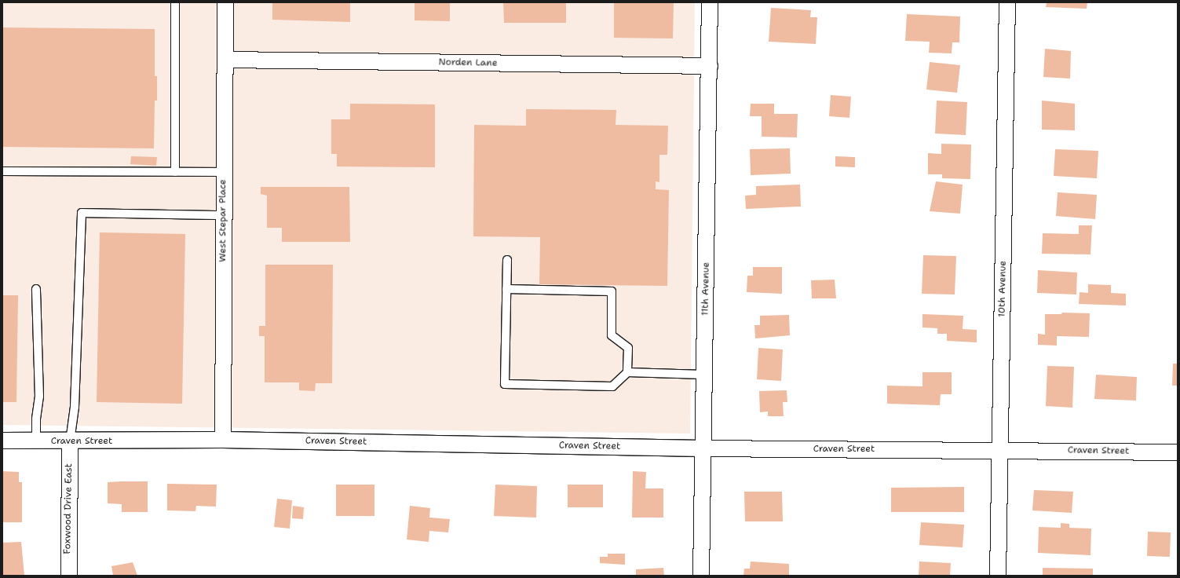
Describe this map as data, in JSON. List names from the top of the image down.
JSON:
{
  "streets": {
    "street": [
      "Norden Lane",
      "West Stepar Place",
      "11th Avenue",
      "10th Avenue",
      "Craven Street",
      "Foxwood Drive East"
    ]
  },
  "crossings": [
    ["Norden Lane", "West Stepar Place"],
    ["Norden Lane", "11th Avenue"],
    ["West Stepar Place", "Craven Street"],
    ["11th Avenue", "Craven Street"],
    ["10th Avenue", "Craven Street"],
    ["Craven Street", "Foxwood Drive East"]
  ]
}
